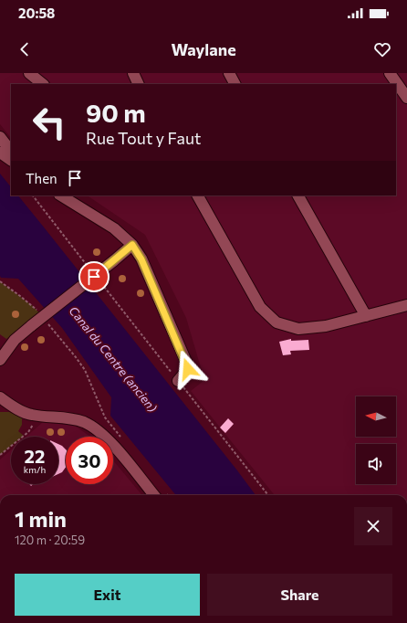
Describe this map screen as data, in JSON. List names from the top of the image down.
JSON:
{
  "water": ["Canal du Centre (ancien)"],
  "north": "left",
  "page": {
    "status": "20:58",
    "header": "Waylane",
    "turn": ["90 m", "Rue Tout y Faut"],
    "then": "Then",
    "speed": "22 km/h",
    "limit": "30",
    "heading": ["1 min", "120 m · 20:59"],
    "buttons": ["Exit", "Share"]
  }
}
